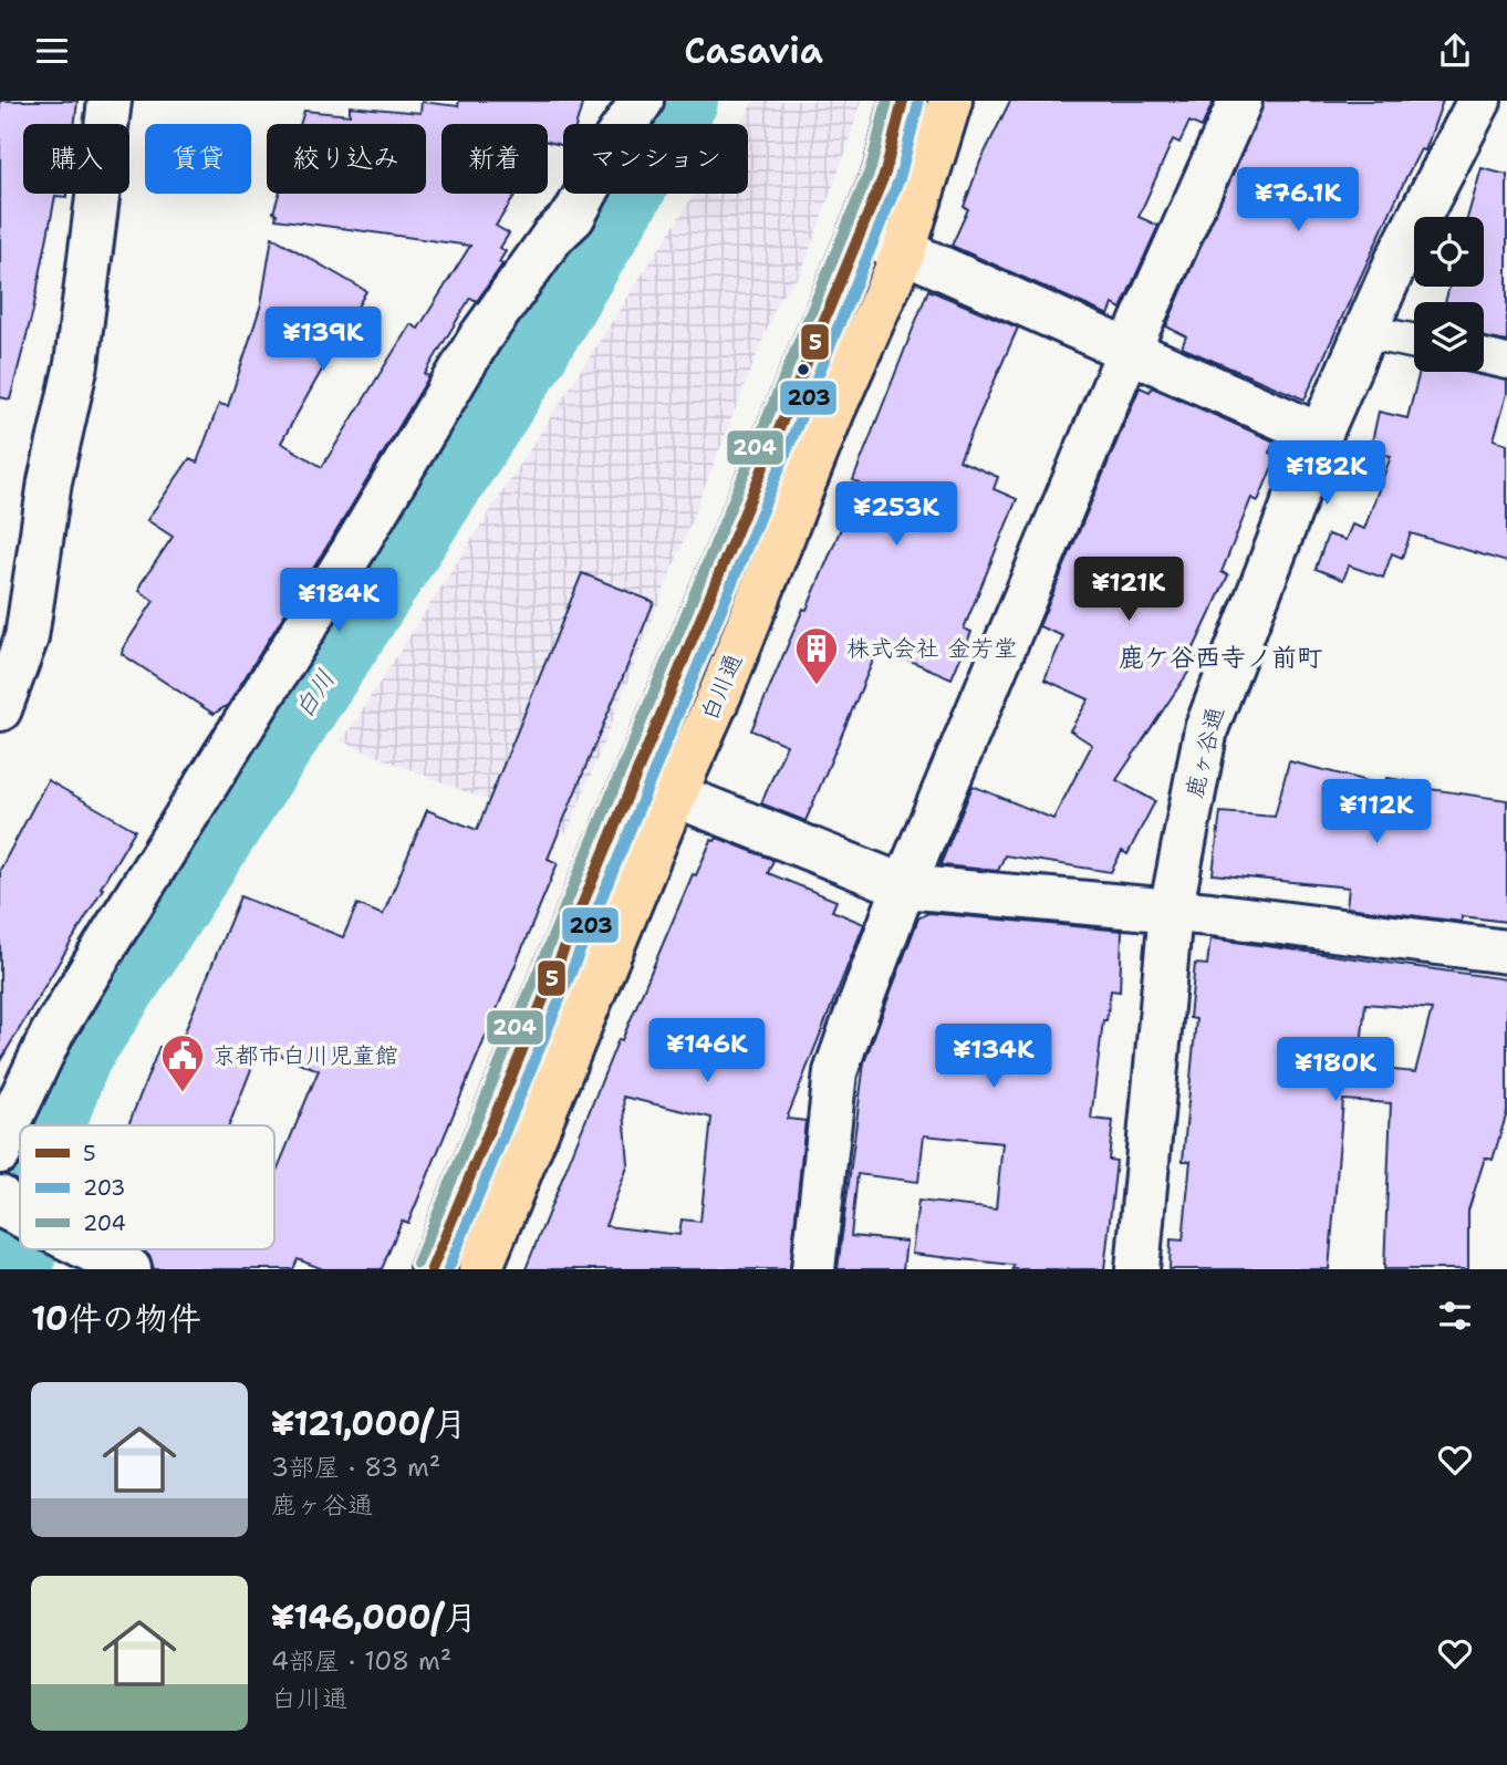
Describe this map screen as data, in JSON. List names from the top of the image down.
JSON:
{
  "streets": {
    "main road": ["白川通"],
    "street": ["鹿ヶ谷通"]
  },
  "districts": ["鹿ケ谷西寺ノ前町"],
  "water": ["白川"],
  "places": {
    "building": ["株式会社 金芳堂"],
    "public building": ["京都市白川児童館"]
  },
  "lines": ["transit line 5", "transit line 204", "transit line 203"],
  "legend": ["5", "203", "204"],
  "page": {
    "header": "Casavia",
    "chip": [
      "購入",
      "賃貸",
      "絞り込み",
      "新着",
      "マンション"
    ],
    "price": [
      "¥76.1K",
      "¥139K",
      "¥182K",
      "¥253K",
      "¥121K",
      "¥184K",
      "¥112K",
      "¥146K",
      "¥134K",
      "¥180K"
    ],
    "heading": "10件の物件",
    "list": [
      {
        "name": "¥121,000/月",
        "note": "3部屋 · 83 m² · 鹿ヶ谷通"
      },
      {
        "name": "¥146,000/月",
        "note": "4部屋 · 108 m² · 白川通"
      }
    ]
  }
}
